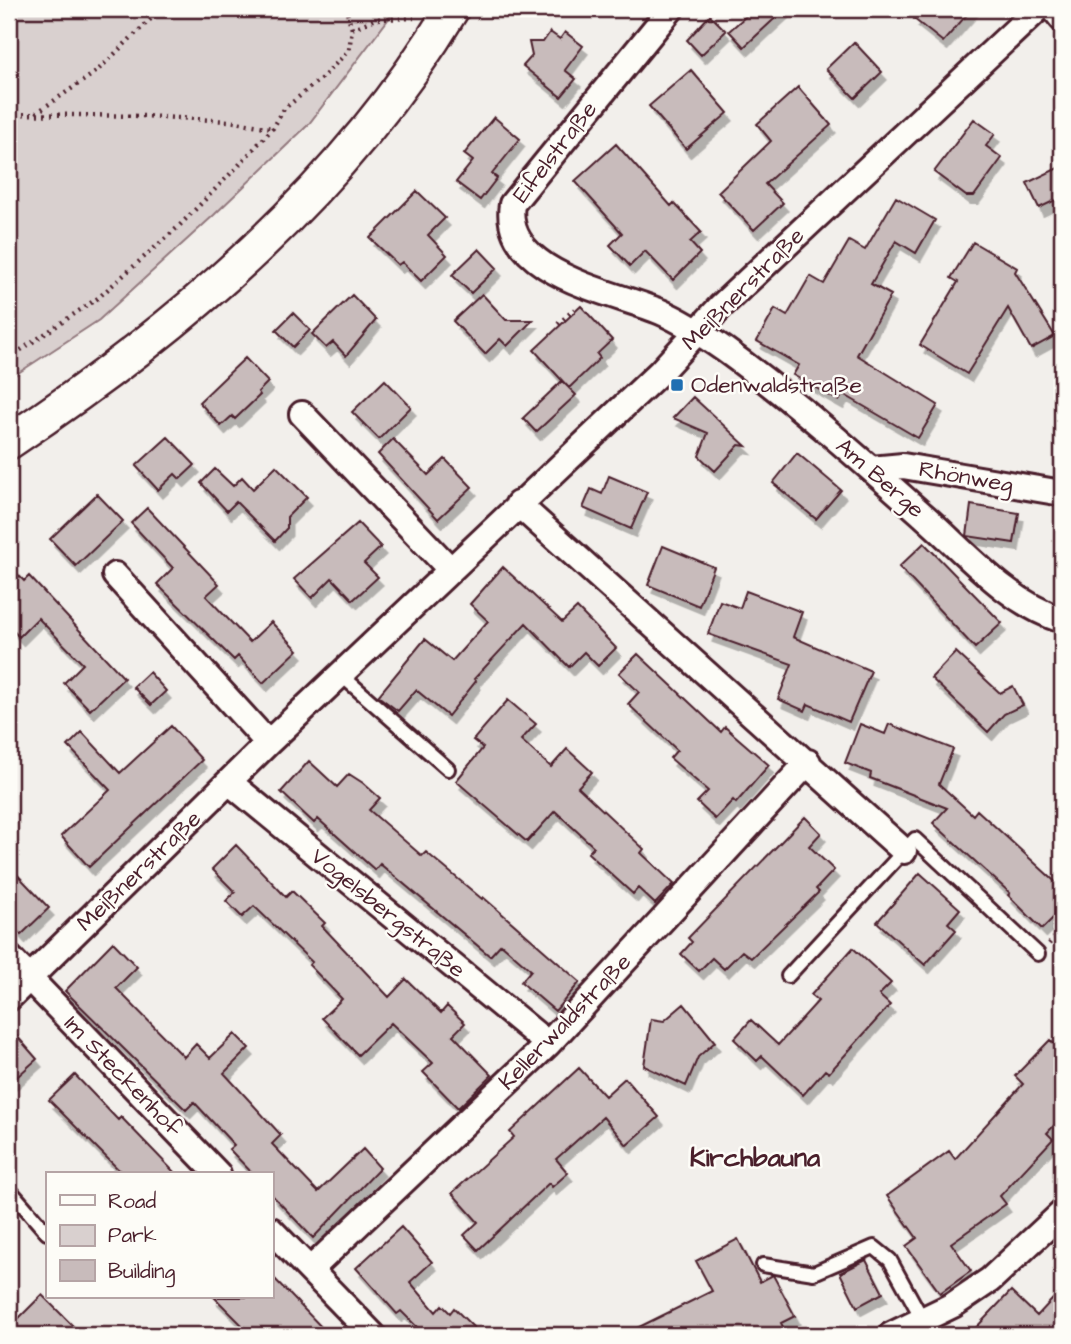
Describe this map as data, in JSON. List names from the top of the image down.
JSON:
{
  "streets": {
    "street": [
      "Eifelstraße",
      "Meißnerstraße",
      "Rhönweg",
      "Am Berge",
      "Vogelsbergstraße",
      "Kellerwaldstraße",
      "Im Steckenhof"
    ]
  },
  "crossings": [
    ["Eifelstraße", "Meißnerstraße"],
    ["Eifelstraße", "Am Berge"],
    ["Meißnerstraße", "Am Berge"],
    ["Meißnerstraße", "Vogelsbergstraße"],
    ["Meißnerstraße", "Im Steckenhof"],
    ["Rhönweg", "Am Berge"],
    ["Vogelsbergstraße", "Kellerwaldstraße"]
  ],
  "districts": ["Kirchbauna"],
  "places": {
    "transit": ["Odenwaldstraße"]
  },
  "legend": ["Road", "Park", "Building"]
}
